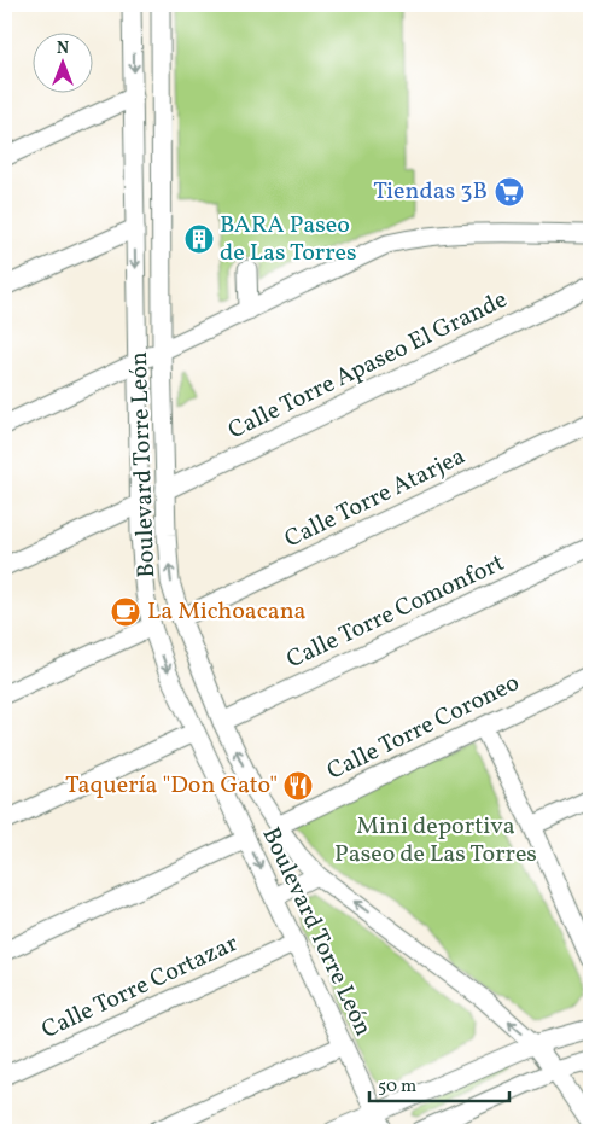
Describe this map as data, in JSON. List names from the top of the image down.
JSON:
{
  "streets": {
    "street": [
      "Calle Torre Apaseo El Grande",
      "Boulevard Torre León",
      "Calle Torre Atarjea",
      "Calle Torre Comonfort",
      "Calle Torre Coroneo",
      "Calle Torre Cortazar"
    ]
  },
  "crossings": [
    ["Calle Torre Apaseo El Grande", "Boulevard Torre León"],
    ["Boulevard Torre León", "Calle Torre Atarjea"],
    ["Boulevard Torre León", "Calle Torre Comonfort"],
    ["Boulevard Torre León", "Calle Torre Coroneo"],
    ["Boulevard Torre León", "Calle Torre Cortazar"]
  ],
  "parks": ["Mini deportiva Paseo de Las Torres"],
  "places": {
    "supermarket": ["Tiendas 3B"],
    "building": ["BARA Paseo de Las Torres"],
    "cafe": ["La Michoacana"],
    "restaurant": ["Taquería \"Don Gato\""]
  },
  "scale_bar": "50 m",
  "north": "top"
}
